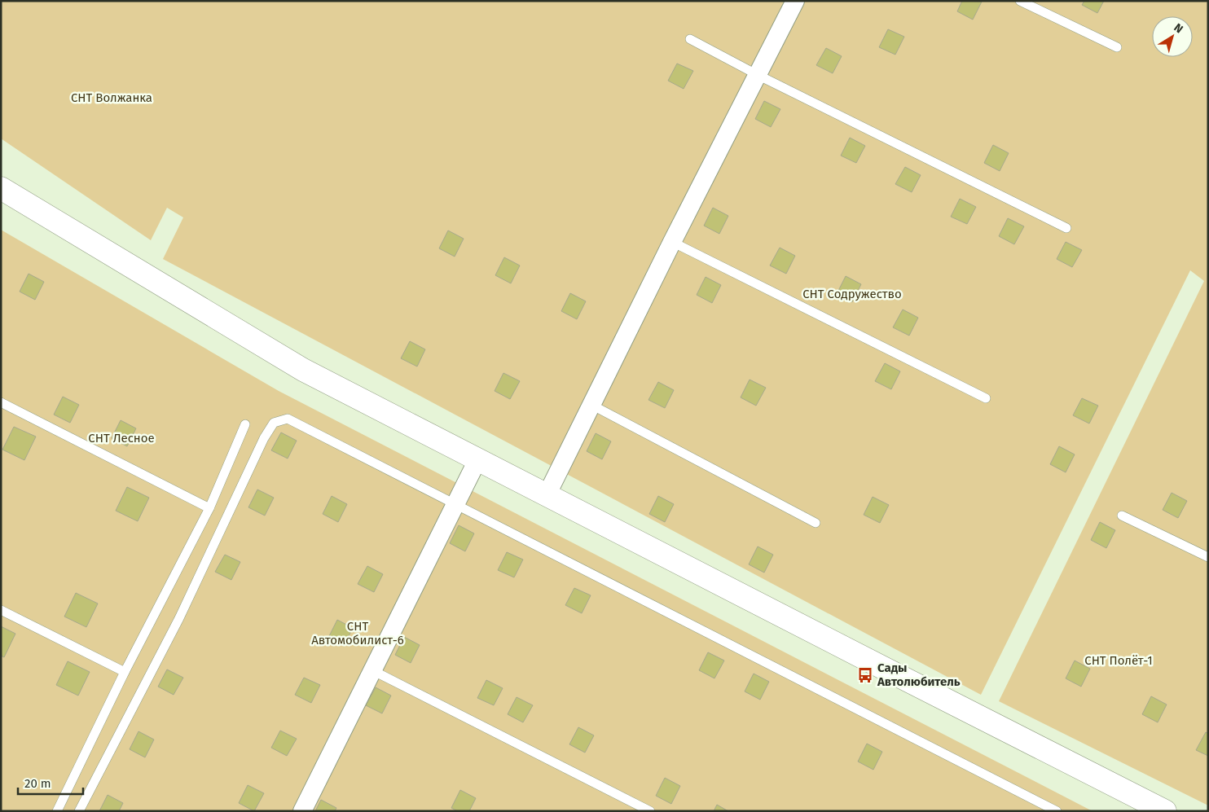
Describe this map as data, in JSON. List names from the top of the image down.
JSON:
{
  "parks": [
    "СНТ Волжанка",
    "СНТ Содружество",
    "СНТ Лесное",
    "СНТ Автомобилист-6",
    "СНТ Полёт-1"
  ],
  "places": {
    "bus stop": ["Сады Автолюбитель"]
  },
  "scale_bar": "20 m",
  "north": "top right"
}
